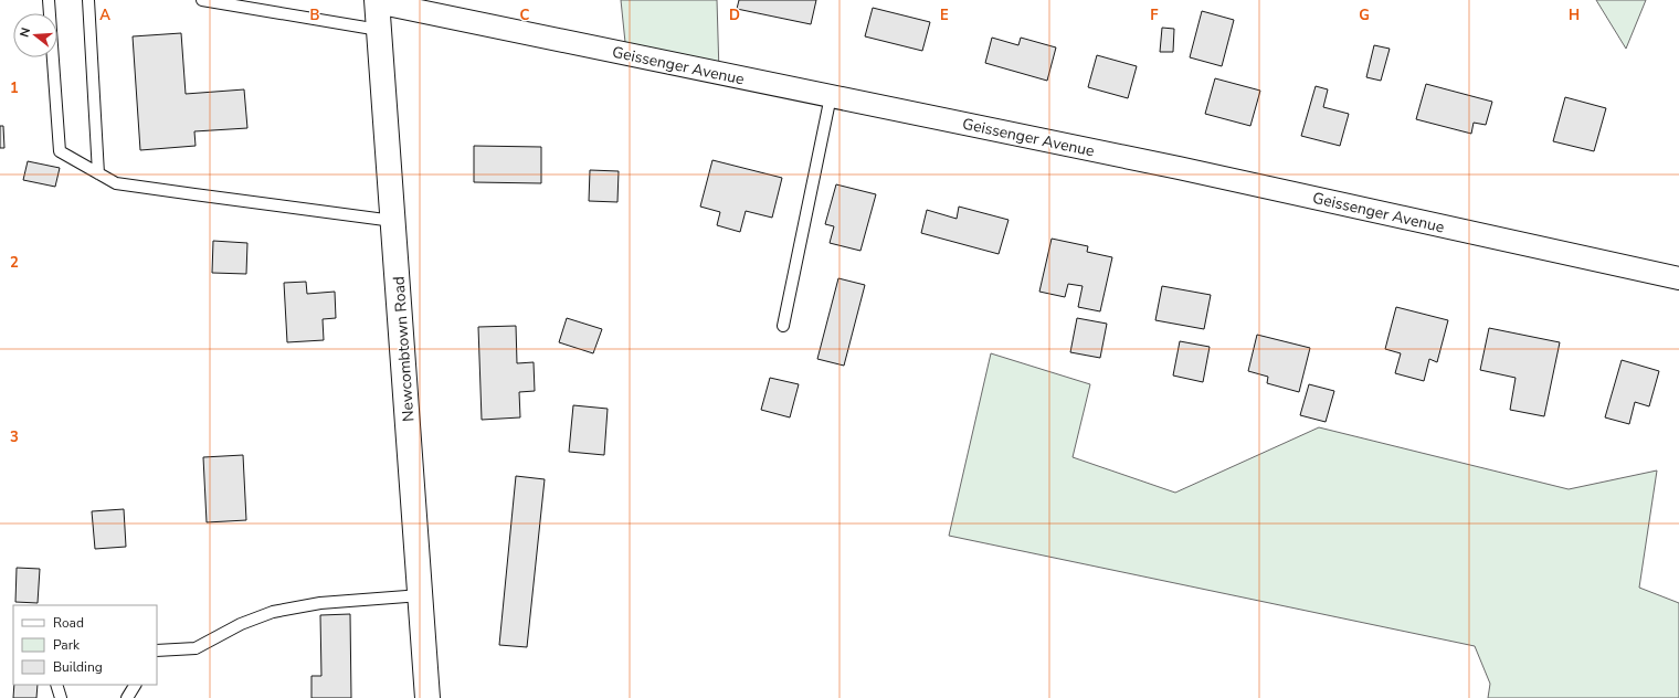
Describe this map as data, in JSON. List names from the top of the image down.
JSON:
{
  "streets": {
    "street": ["Geissenger Avenue", "Newcombtown Road"]
  },
  "crossings": [
    ["Geissenger Avenue", "Newcombtown Road"]
  ],
  "legend": ["Road", "Park", "Building"],
  "north": "left",
  "grid": {
    "columns": [
      "A",
      "B",
      "C",
      "D",
      "E",
      "F",
      "G",
      "H"
    ],
    "rows": ["1", "2", "3"]
  }
}
